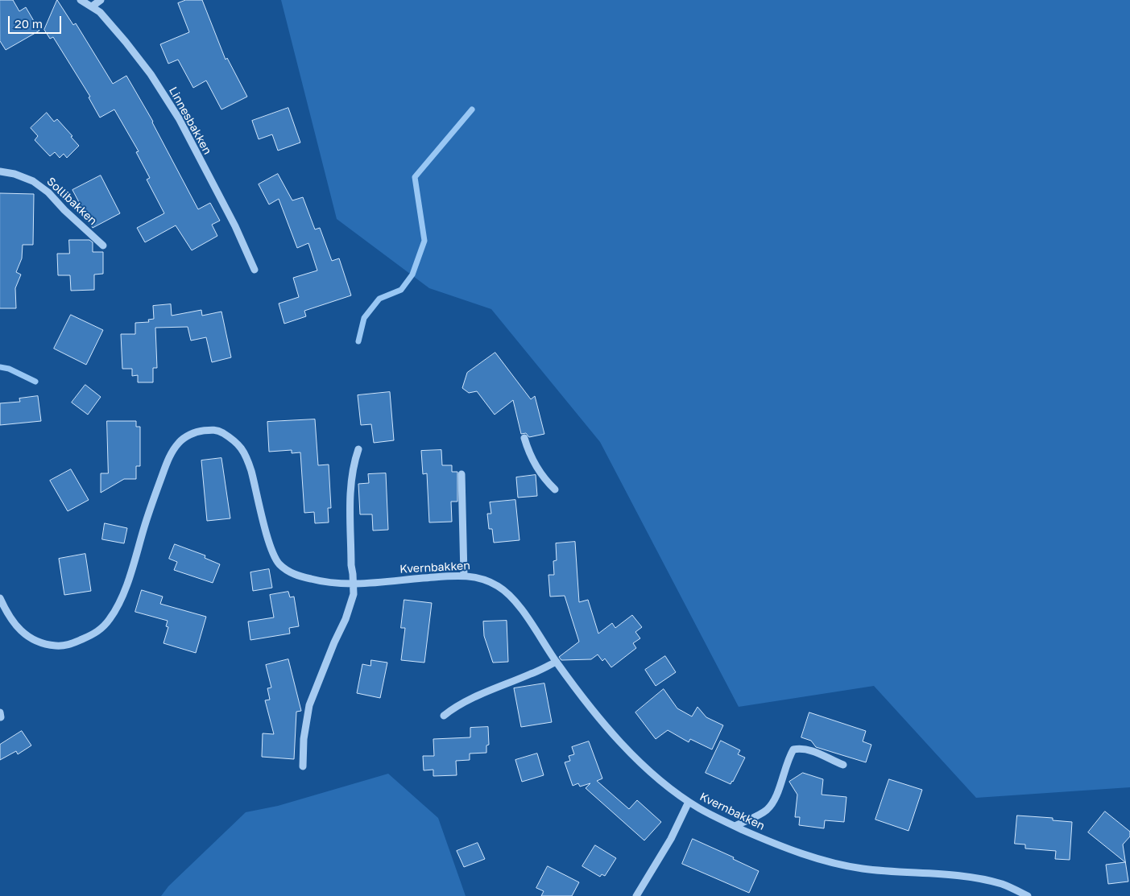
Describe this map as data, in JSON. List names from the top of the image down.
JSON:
{
  "streets": {
    "street": ["Linnesbakken", "Sollibakken", "Kvernbakken"]
  },
  "scale_bar": "20 m"
}
